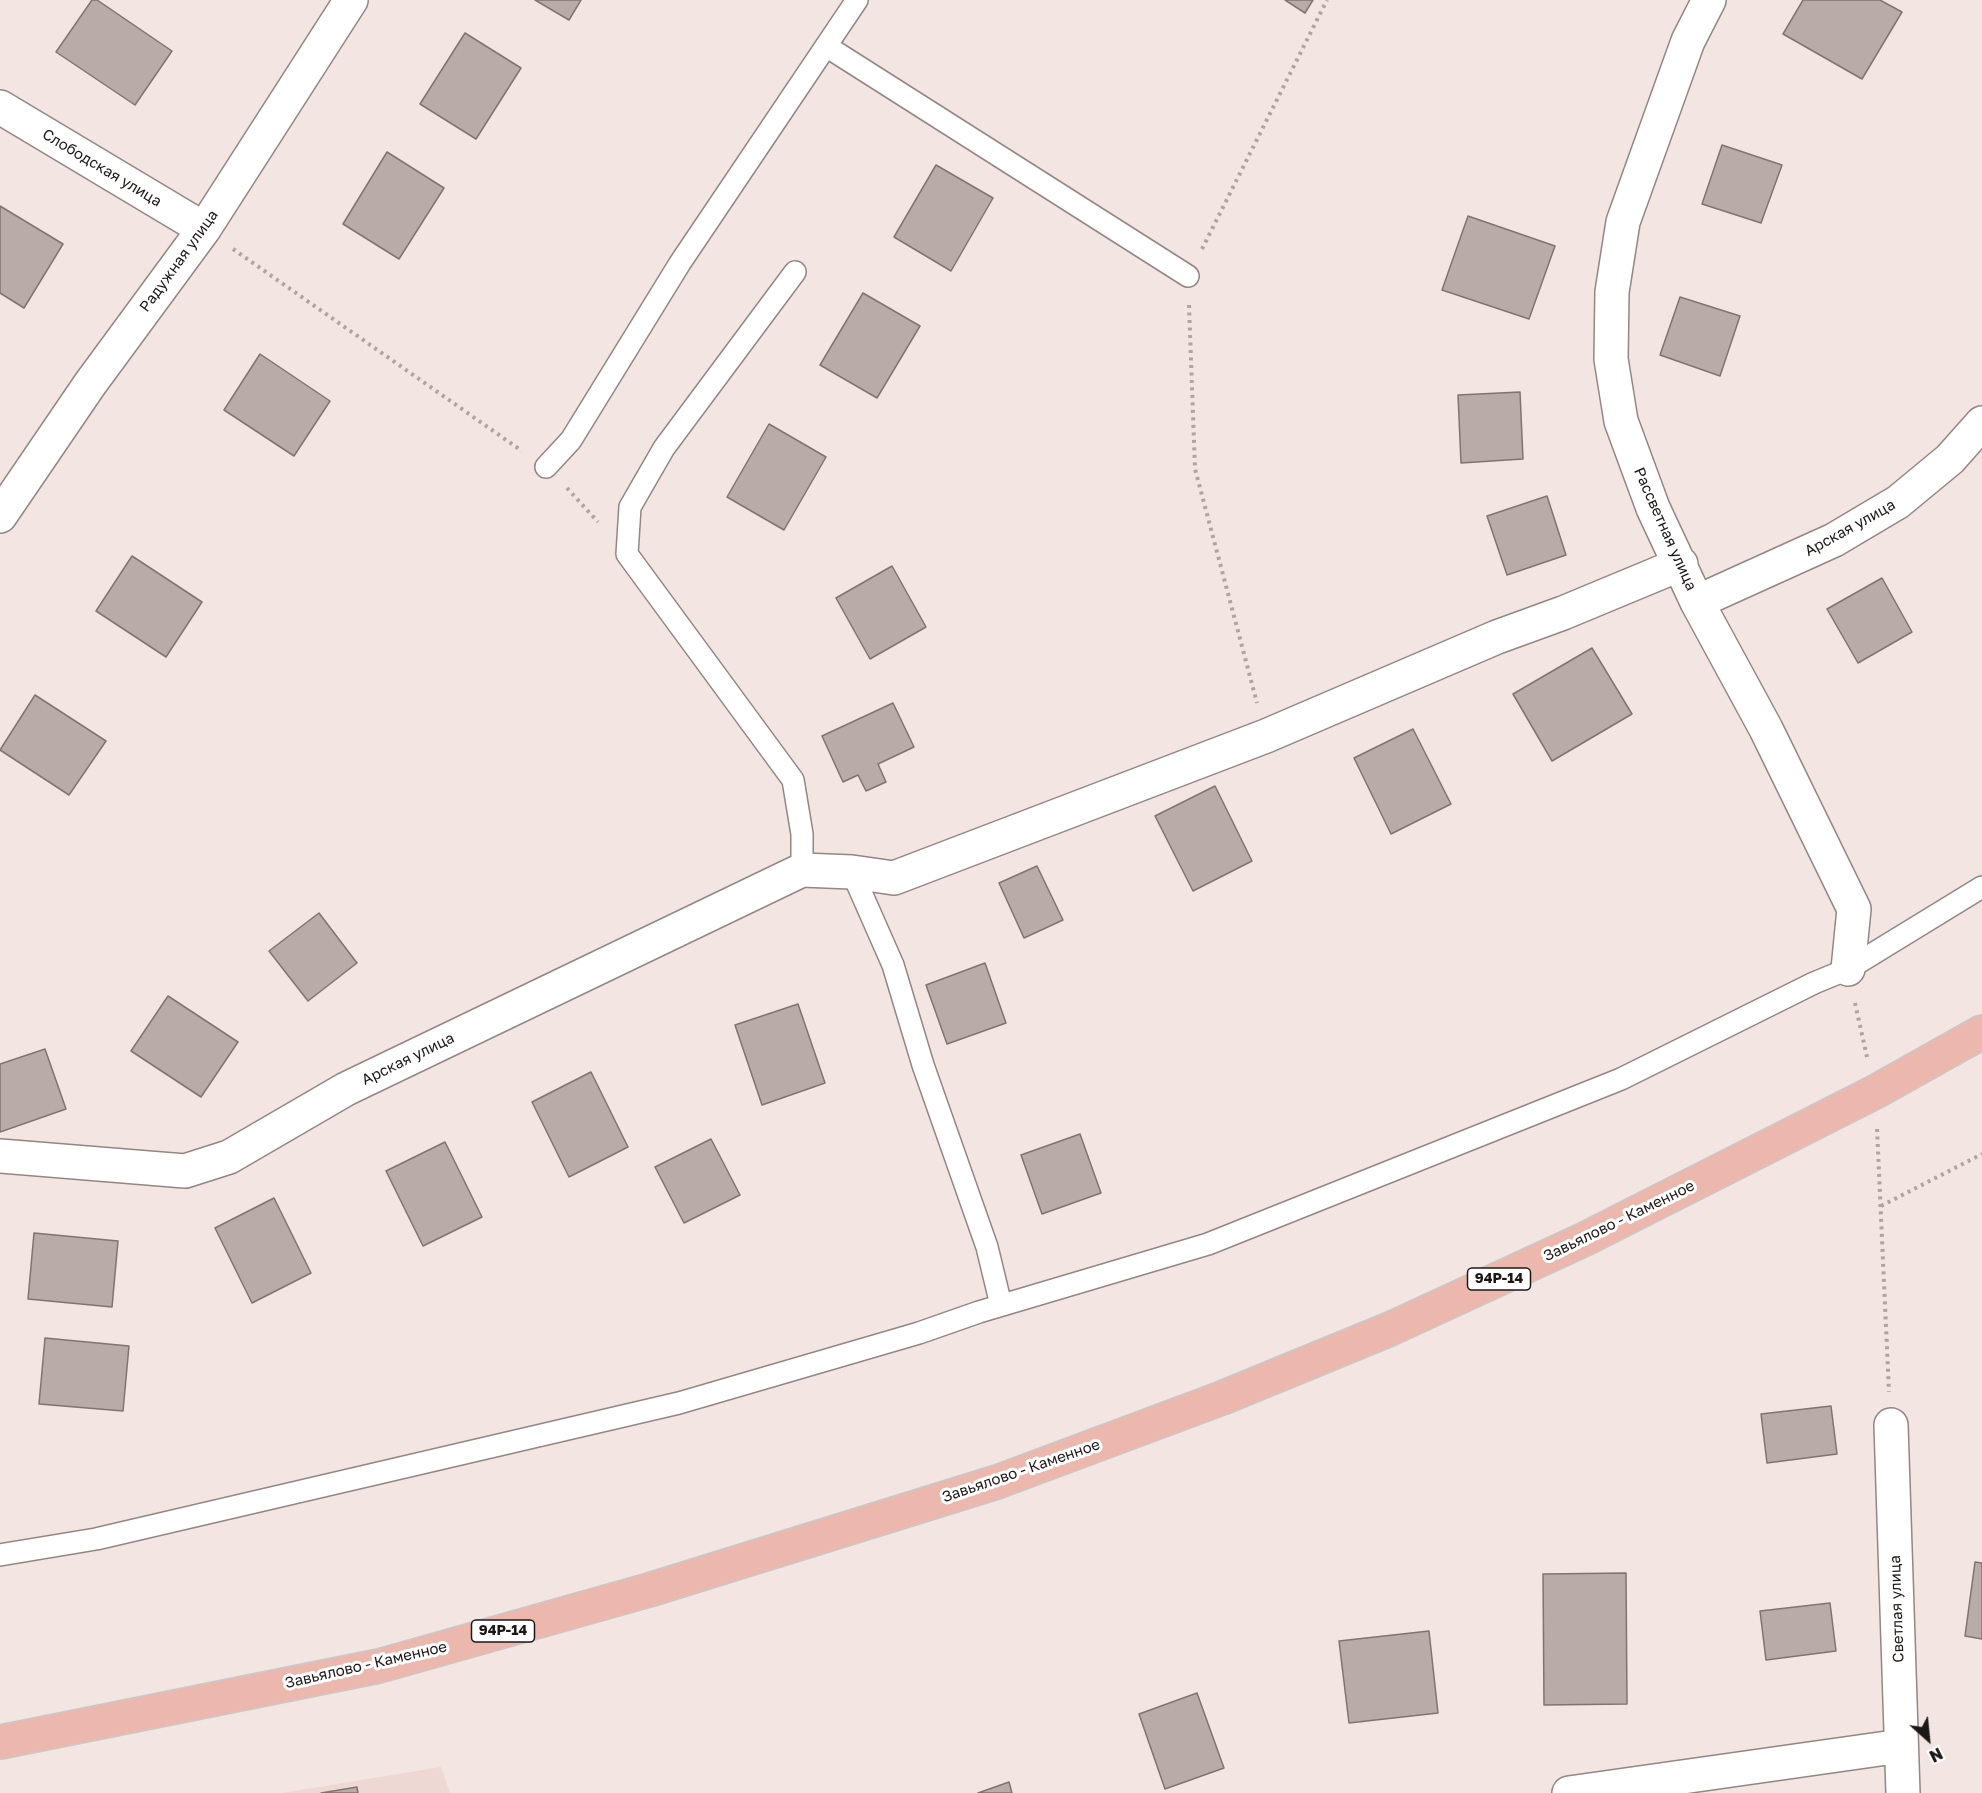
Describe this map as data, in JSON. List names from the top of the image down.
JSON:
{
  "streets": {
    "main road": ["Завьялово - Каменное", "94Р-14"],
    "street": [
      "Слободская улица",
      "Радужная улица",
      "Арская улица",
      "Рассветная улица",
      "Светлая улица"
    ]
  },
  "crossings": [
    ["Слободская улица", "Радужная улица"],
    ["Арская улица", "Рассветная улица"]
  ],
  "north": "bottom right"
}
